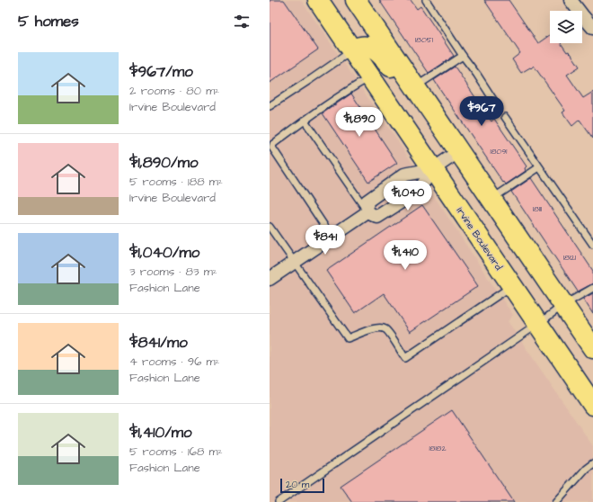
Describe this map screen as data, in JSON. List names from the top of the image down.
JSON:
{
  "streets": {
    "main road": ["Irvine Boulevard"]
  },
  "house_numbers": [
    "18051",
    "18091",
    "18111",
    "18121",
    "18182"
  ],
  "scale_bar": "20 m",
  "page": {
    "heading": "5 homes",
    "list": [
      {
        "name": "$967/mo",
        "note": "2 rooms · 80 m² · Irvine Boulevard"
      },
      {
        "name": "$1,890/mo",
        "note": "5 rooms · 188 m² · Irvine Boulevard"
      },
      {
        "name": "$1,040/mo",
        "note": "3 rooms · 83 m² · Fashion Lane"
      },
      {
        "name": "$841/mo",
        "note": "4 rooms · 96 m² · Fashion Lane"
      },
      {
        "name": "$1,410/mo",
        "note": "5 rooms · 168 m² · Fashion Lane"
      }
    ],
    "price": [
      "$967",
      "$1,890",
      "$1,040",
      "$841",
      "$1,410"
    ],
    "scale": "20 m"
  }
}
